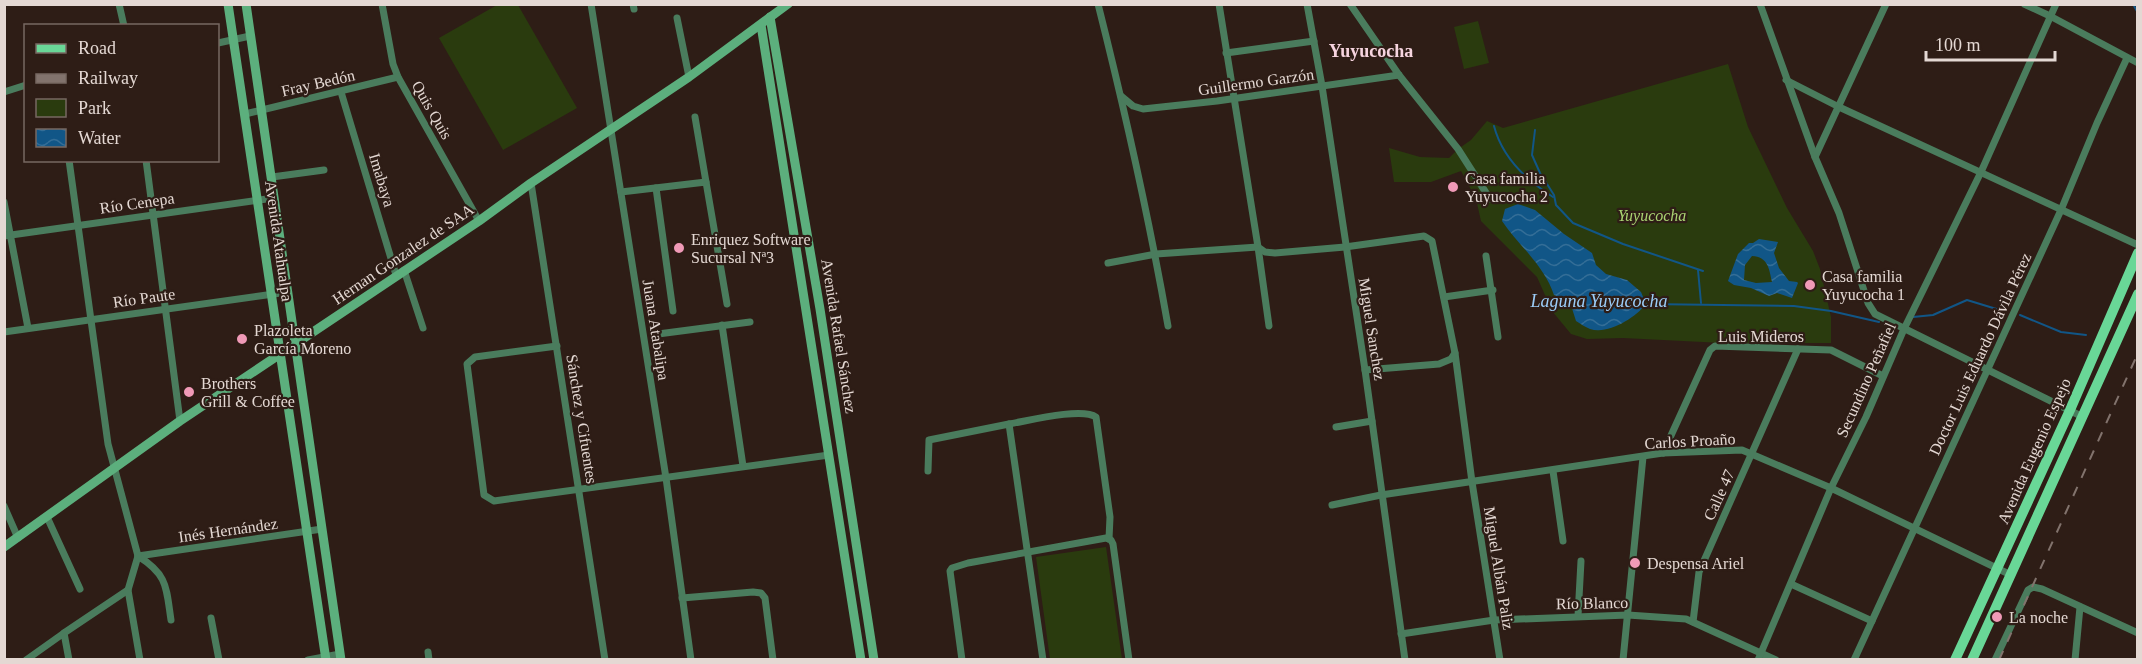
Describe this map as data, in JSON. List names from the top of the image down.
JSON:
{
  "streets": {
    "main road": ["Avenida Eugenio Espejo"],
    "street": [
      "Guillermo Garzón",
      "Fray Bedón",
      "Quis Quis",
      "Imabaya",
      "Río Cenepa",
      "Avenida Atahualpa",
      "Hernan Gonzalez de SAA",
      "Río Paute",
      "Miguel Sanchez",
      "Juana Atabalipa",
      "Avenida Rafael Sánchez",
      "Luis Mideros",
      "Doctor Luis Eduardo Dávila Pérez",
      "Secundino Peñafiel",
      "Sánchez y Cifuentes",
      "Carlos Proaño",
      "Calle 47",
      "Inés Hernández",
      "Miguel Albán Paliz",
      "Río Blanco"
    ]
  },
  "crossings": [
    ["Guillermo Garzón", "Miguel Sanchez"],
    ["Fray Bedón", "Quis Quis"],
    ["Fray Bedón", "Imabaya"],
    ["Fray Bedón", "Avenida Atahualpa"],
    ["Quis Quis", "Hernan Gonzalez de SAA"],
    ["Imabaya", "Hernan Gonzalez de SAA"],
    ["Río Cenepa", "Avenida Atahualpa"],
    ["Avenida Atahualpa", "Hernan Gonzalez de SAA"],
    ["Avenida Atahualpa", "Río Paute"],
    ["Avenida Atahualpa", "Inés Hernández"],
    ["Hernan Gonzalez de SAA", "Juana Atabalipa"],
    ["Hernan Gonzalez de SAA", "Avenida Rafael Sánchez"],
    ["Hernan Gonzalez de SAA", "Sánchez y Cifuentes"],
    ["Miguel Sanchez", "Carlos Proaño"],
    ["Miguel Sanchez", "Miguel Albán Paliz"],
    ["Miguel Sanchez", "Río Blanco"],
    ["Luis Mideros", "Secundino Peñafiel"],
    ["Luis Mideros", "Carlos Proaño"],
    ["Luis Mideros", "Calle 47"],
    ["Doctor Luis Eduardo Dávila Pérez", "Carlos Proaño"],
    ["Secundino Peñafiel", "Carlos Proaño"],
    ["Secundino Peñafiel", "Río Blanco"],
    ["Carlos Proaño", "Avenida Eugenio Espejo"],
    ["Carlos Proaño", "Calle 47"],
    ["Carlos Proaño", "Miguel Albán Paliz"],
    ["Calle 47", "Río Blanco"],
    ["Miguel Albán Paliz", "Río Blanco"]
  ],
  "districts": ["Yuyucocha"],
  "water": ["Laguna Yuyucocha"],
  "parks": ["Yuyucocha"],
  "places": [
    "Casa familia Yuyucocha 2",
    "Enriquez Software Sucursal Nª3",
    "Casa familia Yuyucocha 1",
    "Plazoleta García Moreno",
    "Brothers Grill & Coffee",
    "Despensa Ariel",
    "La noche"
  ],
  "legend": [
    "Road",
    "Railway",
    "Park",
    "Water"
  ],
  "scale_bar": "100 m"
}
